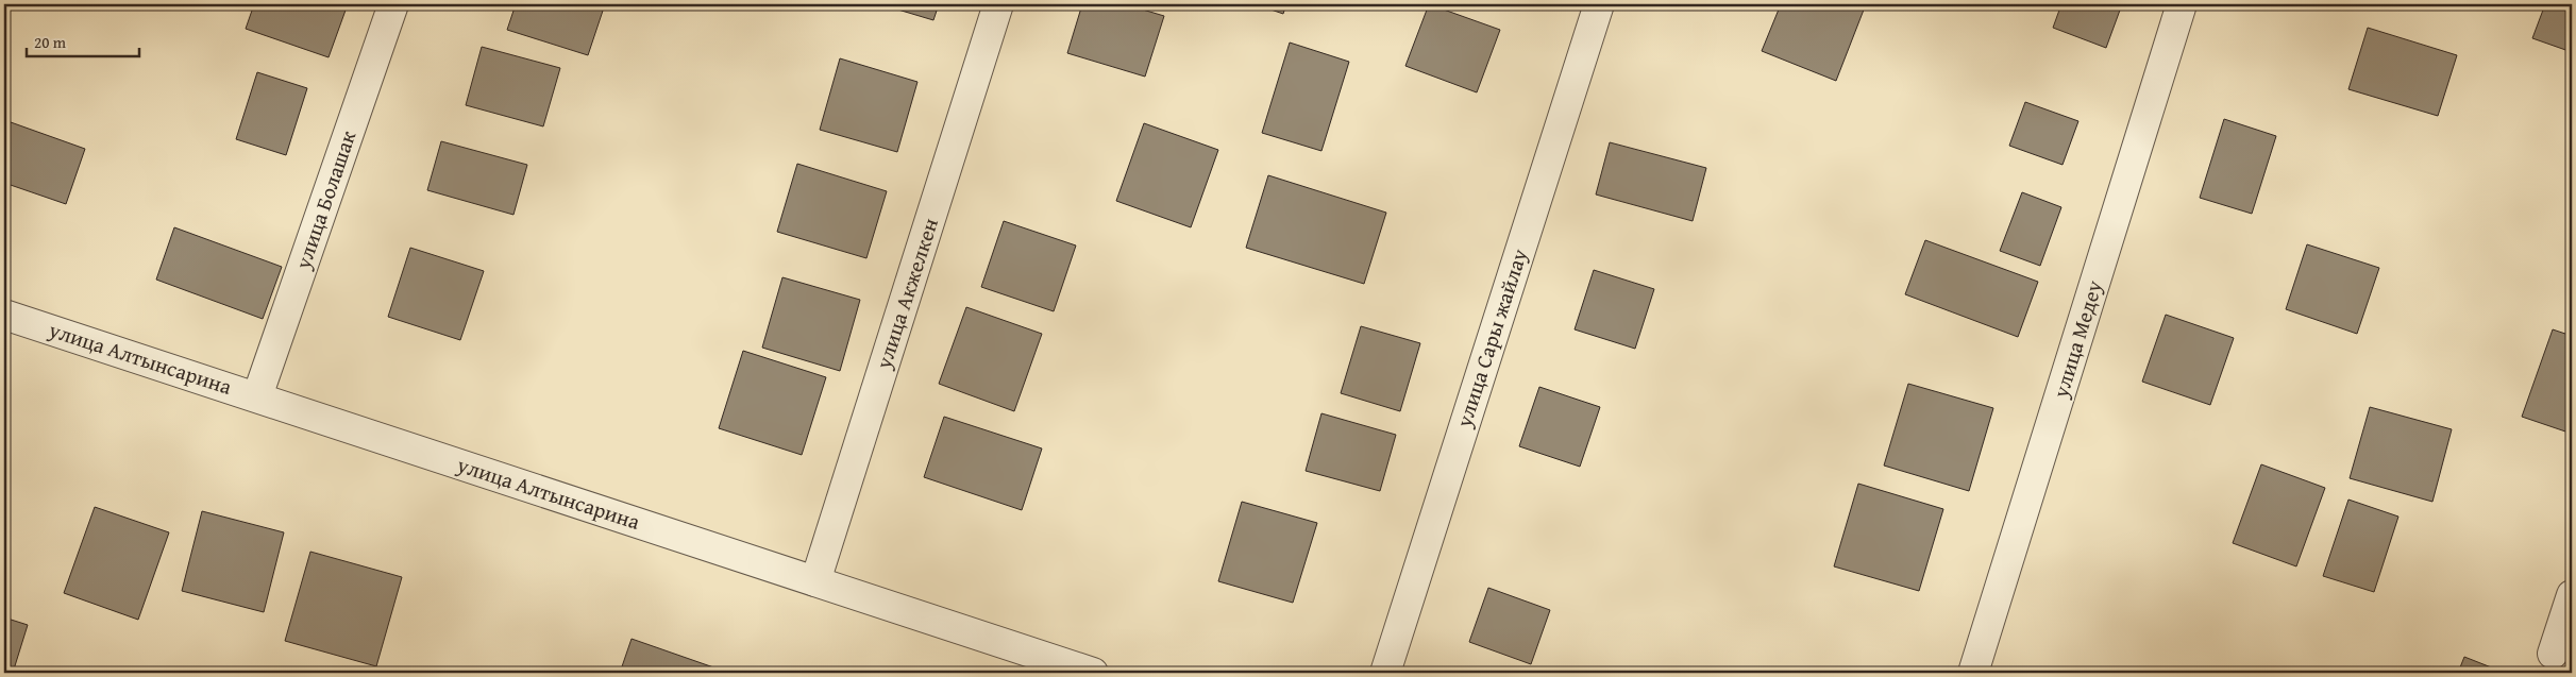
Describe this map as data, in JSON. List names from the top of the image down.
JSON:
{
  "streets": {
    "street": [
      "улица Болашак",
      "улица Акжелкен",
      "улица Сары жайлау",
      "улица Медеу",
      "улица Алтынсарина"
    ]
  },
  "crossings": [
    ["улица Болашак", "улица Алтынсарина"],
    ["улица Акжелкен", "улица Алтынсарина"]
  ],
  "scale_bar": "20 m"
}
